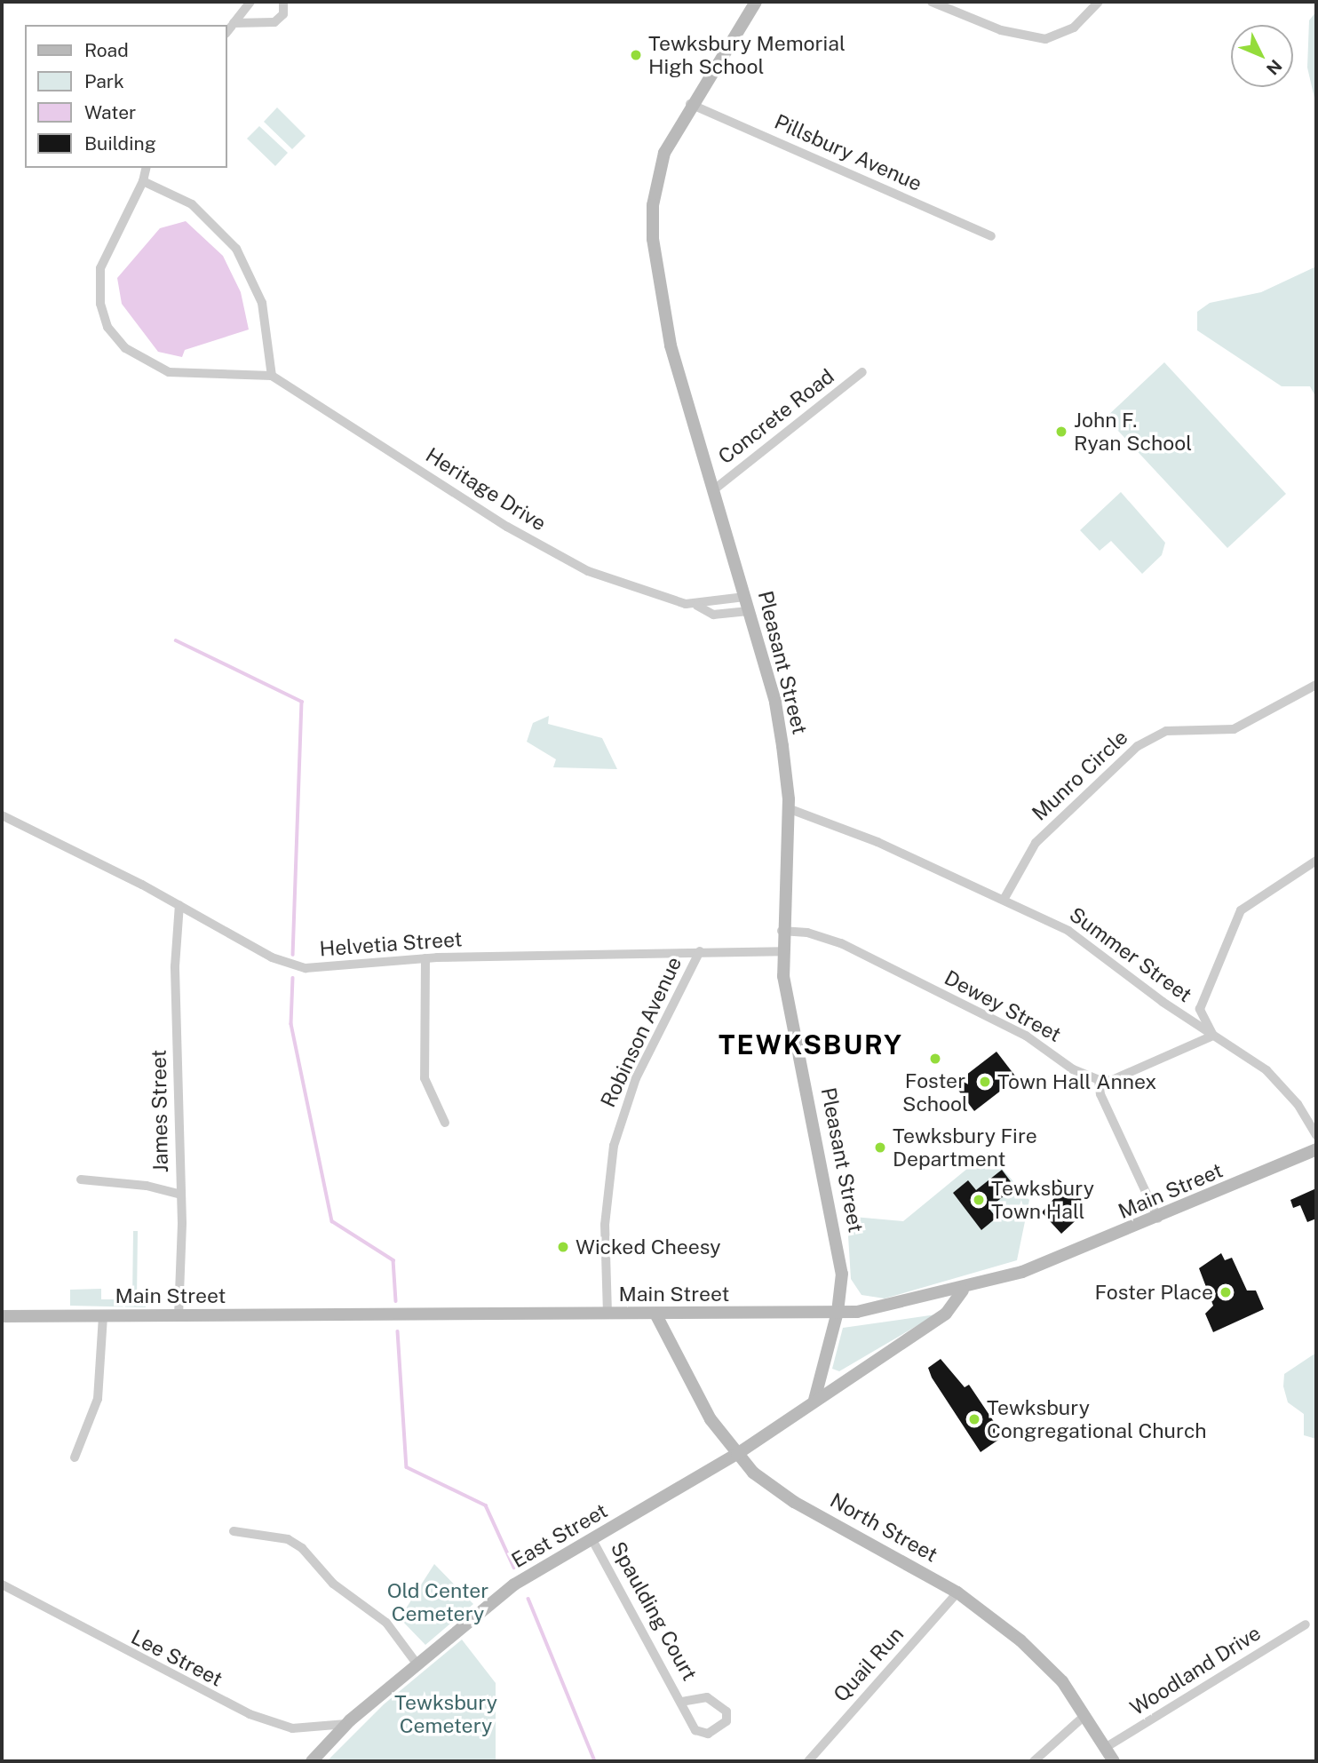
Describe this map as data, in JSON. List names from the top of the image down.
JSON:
{
  "streets": {
    "main road": [
      "Pleasant Street",
      "Main Street",
      "North Street",
      "East Street"
    ],
    "street": [
      "Pillsbury Avenue",
      "Concrete Road",
      "Heritage Drive",
      "Munro Circle",
      "Helvetia Street",
      "Summer Street",
      "Dewey Street",
      "Robinson Avenue",
      "James Street",
      "Spaulding Court",
      "Lee Street",
      "Quail Run",
      "Woodland Drive"
    ]
  },
  "crossings": [
    ["Pillsbury Avenue", "Pleasant Street"],
    ["Concrete Road", "Pleasant Street"],
    ["Heritage Drive", "Pleasant Street"],
    ["Pleasant Street", "Helvetia Street"],
    ["Pleasant Street", "Summer Street"],
    ["Pleasant Street", "Dewey Street"],
    ["Pleasant Street", "Main Street"],
    ["Pleasant Street", "East Street"],
    ["Munro Circle", "Summer Street"],
    ["Helvetia Street", "Robinson Avenue"],
    ["Helvetia Street", "James Street"],
    ["Robinson Avenue", "Main Street"],
    ["James Street", "Main Street"],
    ["Main Street", "North Street"],
    ["Main Street", "East Street"],
    ["North Street", "East Street"],
    ["North Street", "Quail Run"],
    ["North Street", "Woodland Drive"],
    ["East Street", "Spaulding Court"],
    ["East Street", "Lee Street"]
  ],
  "districts": ["TEWKSBURY"],
  "parks": ["Old Center Cemetery", "Tewksbury Cemetery"],
  "places": [
    "Tewksbury Memorial High School",
    "John F. Ryan School",
    "Foster School",
    "Town Hall Annex",
    "Tewksbury Fire Department",
    "Tewksbury Town Hall",
    "Wicked Cheesy",
    "Foster Place",
    "Tewksbury Congregational Church"
  ],
  "legend": [
    "Road",
    "Park",
    "Water",
    "Building"
  ],
  "north": "bottom right"
}
